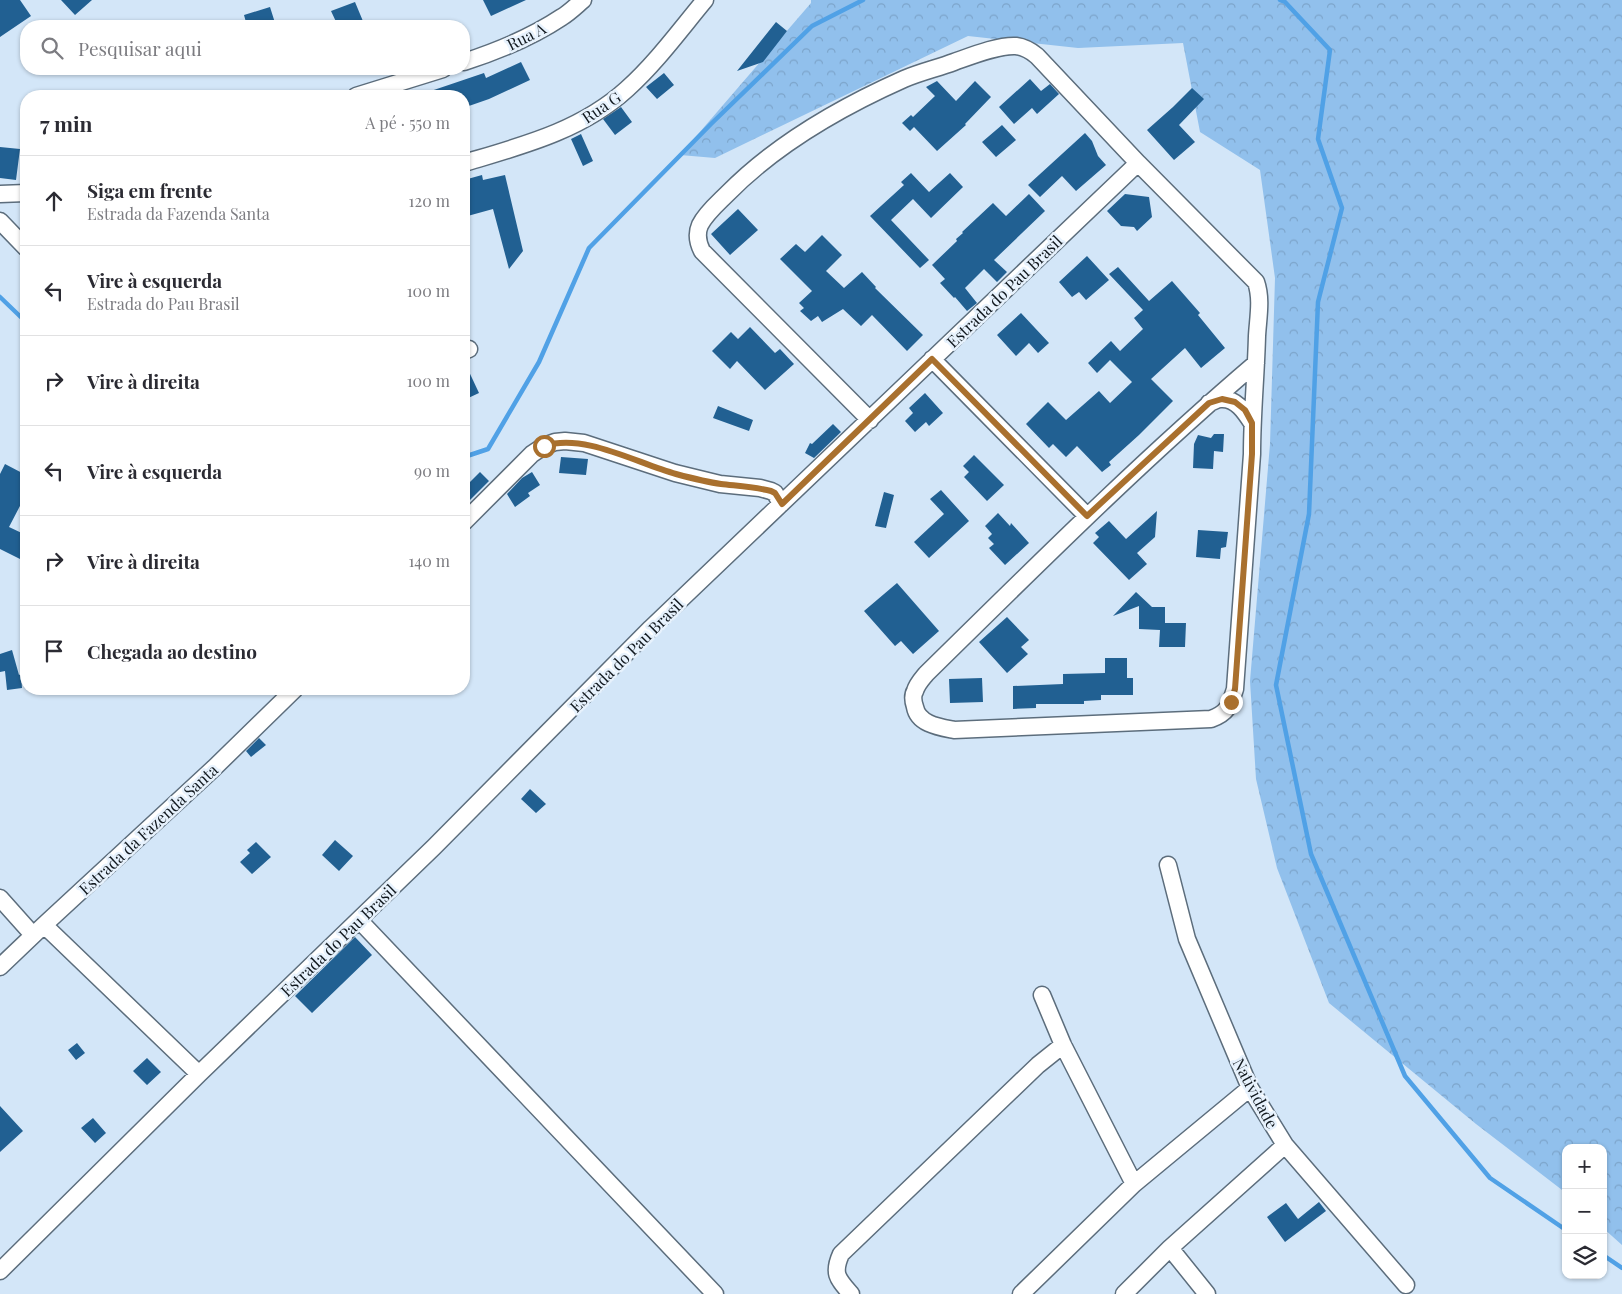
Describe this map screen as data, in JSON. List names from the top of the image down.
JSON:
{
  "streets": {
    "street": [
      "Rua A",
      "Rua G",
      "Estrada do Pau Brasil",
      "Estrada da Fazenda Santa",
      "Natividade"
    ]
  },
  "page": {
    "search": "Pesquisar aqui",
    "heading": ["7 min", "A pé · 550 m"],
    "list": [
      ["Siga em frente", "Estrada da Fazenda Santa", "120 m"],
      ["Vire à esquerda", "Estrada do Pau Brasil", "100 m"],
      ["Vire à direita", "100 m"],
      ["Vire à esquerda", "90 m"],
      ["Vire à direita", "140 m"],
      "Chegada ao destino"
    ],
    "map_buttons": ["+", "−"]
  }
}
